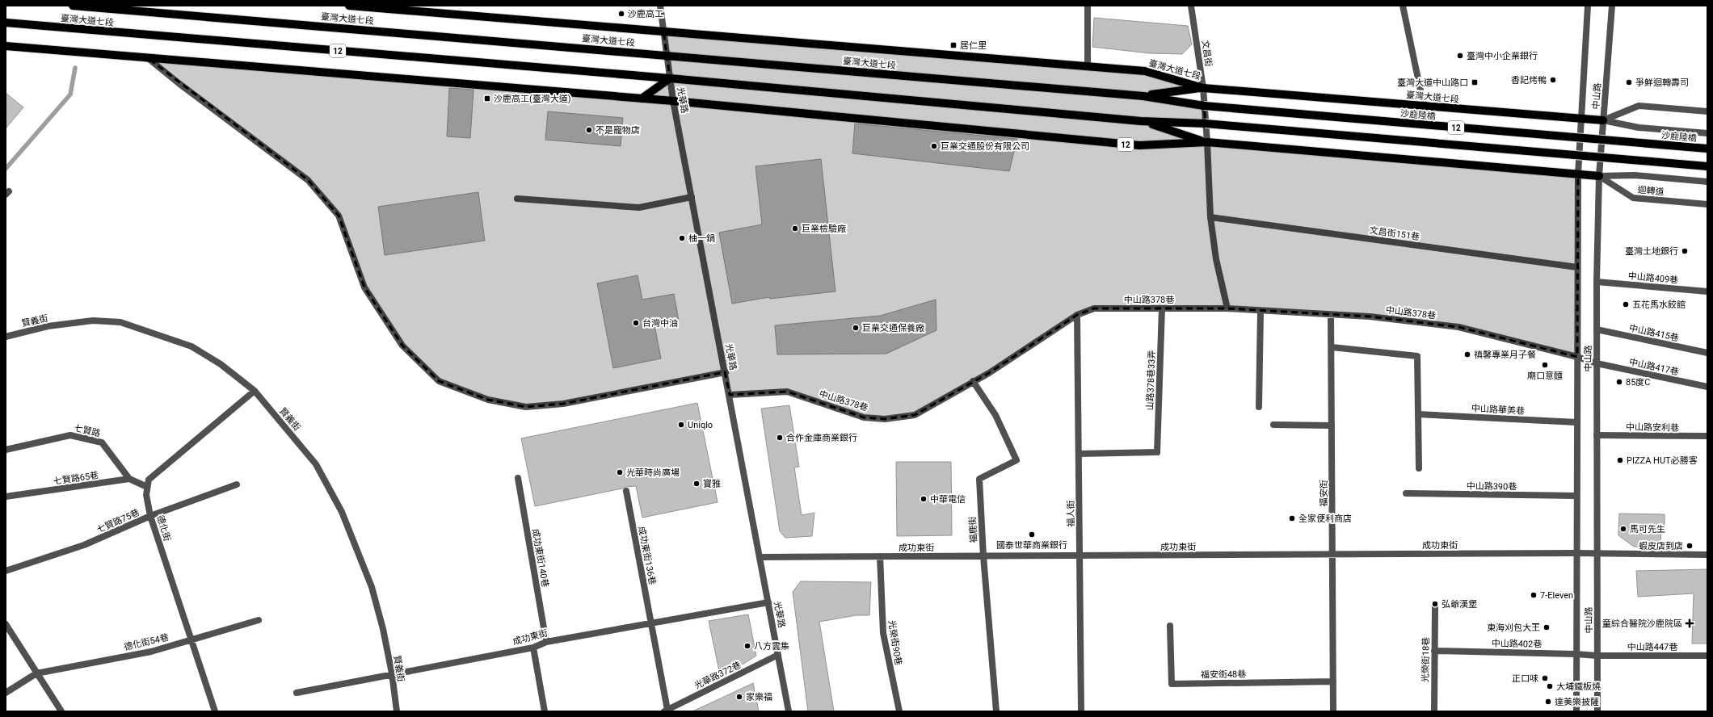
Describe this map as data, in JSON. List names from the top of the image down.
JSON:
{
  "streets": {
    "main road": ["臺灣大道七段", "12", "沙鹿陸橋"],
    "street": [
      "文昌街",
      "中山路",
      "光華路",
      "迴轉道",
      "文昌街151巷",
      "中山路409巷",
      "中山路378巷",
      "賢義街",
      "中山路415巷",
      "中山路417巷",
      "山路378巷33弄",
      "中山路華美巷",
      "中山路安利巷",
      "七賢路",
      "七賢路65巷",
      "中山路390巷",
      "福安街",
      "福人街",
      "七賢路75巷",
      "德化街",
      "福鹿街",
      "成功東街",
      "成功東街136巷",
      "成功東街140巷",
      "德化街54巷",
      "光榮街90巷",
      "中山路402巷",
      "中山路447巷",
      "光榮街18巷",
      "福安街48巷",
      "光華路372巷"
    ]
  },
  "crossings": [
    ["臺灣大道七段", "12"],
    ["臺灣大道七段", "文昌街"],
    ["臺灣大道七段", "中山路"],
    ["臺灣大道七段", "光華路"],
    ["臺灣大道七段", "沙鹿陸橋"],
    ["臺灣大道七段", "迴轉道"],
    ["12", "文昌街"],
    ["文昌街", "沙鹿陸橋"],
    ["文昌街", "文昌街151巷"],
    ["文昌街", "中山路378巷"],
    ["中山路", "迴轉道"],
    ["中山路", "文昌街151巷"],
    ["中山路", "中山路409巷"],
    ["中山路", "中山路378巷"],
    ["中山路", "中山路415巷"],
    ["中山路", "中山路417巷"],
    ["中山路", "中山路華美巷"],
    ["中山路", "中山路安利巷"],
    ["中山路", "中山路390巷"],
    ["中山路", "成功東街"],
    ["中山路", "中山路402巷"],
    ["中山路", "中山路447巷"],
    ["光華路", "中山路378巷"],
    ["光華路", "成功東街"],
    ["光華路", "光華路372巷"],
    ["中山路378巷", "中山路417巷"],
    ["中山路378巷", "山路378巷33弄"],
    ["中山路378巷", "福安街"],
    ["中山路378巷", "福人街"],
    ["中山路378巷", "福鹿街"],
    ["賢義街", "成功東街"],
    ["山路378巷33弄", "福人街"],
    ["七賢路", "七賢路65巷"],
    ["福安街", "成功東街"],
    ["福安街", "福安街48巷"],
    ["福人街", "成功東街"],
    ["七賢路75巷", "德化街"],
    ["德化街", "德化街54巷"],
    ["福鹿街", "成功東街"],
    ["成功東街", "成功東街136巷"],
    ["成功東街", "成功東街140巷"],
    ["成功東街", "光榮街90巷"],
    ["成功東街136巷", "光華路372巷"],
    ["中山路402巷", "中山路447巷"],
    ["中山路402巷", "光榮街18巷"]
  ],
  "places": {
    "other": [
      "沙鹿高工",
      "臺灣中小企業銀行",
      "香記烤鴨",
      "爭鮮迴轉壽司",
      "不是寵物店",
      "巨業交通股份有限公司",
      "巨業檢驗廠",
      "柚一鍋",
      "臺灣土地銀行",
      "五花馬水餃館",
      "台灣中油",
      "巨業交通保養廠",
      "禛馨專業月子餐",
      "廟口意麵",
      "85度C",
      "Uniqlo",
      "合作金庫商業銀行",
      "PIZZA HUT必勝客",
      "光華時尚廣場",
      "寶雅",
      "中華電信",
      "全家便利商店",
      "馬可先生",
      "國泰世華商業銀行",
      "蝦皮店到店",
      "7-Eleven",
      "弘爺漢堡",
      "東海刈包大王",
      "八方雲集",
      "正口味",
      "大埔鐵板燒",
      "家樂福",
      "達美樂披薩"
    ],
    "transit": ["居仁里", "臺灣大道中山路口", "沙鹿高工(臺灣大道)"],
    "health": ["童綜合醫院沙鹿院區"]
  }
}
